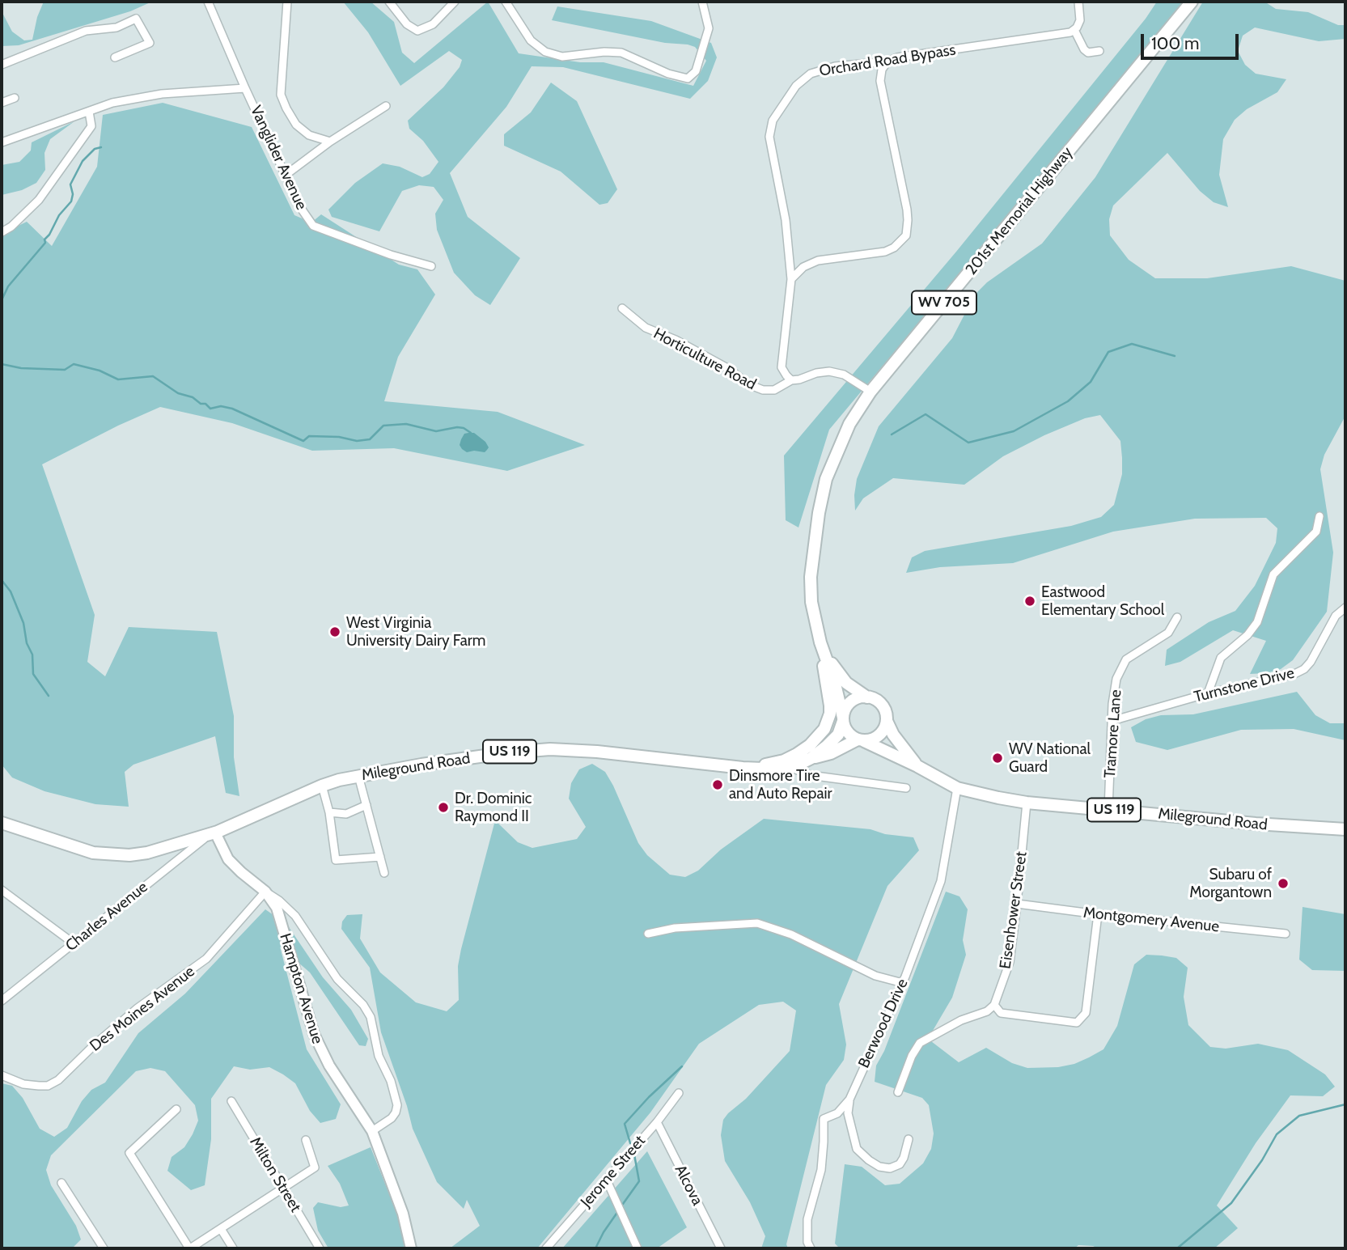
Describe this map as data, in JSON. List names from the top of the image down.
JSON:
{
  "streets": {
    "main road": [
      "201st Memorial Highway",
      "WV 705",
      "US 119",
      "Mileground Road"
    ],
    "street": [
      "Orchard Road Bypass",
      "Vanglider Avenue",
      "Horticulture Road",
      "Turnstone Drive",
      "Tramore Lane",
      "Eisenhower Street",
      "Charles Avenue",
      "Montgomery Avenue",
      "Hampton Avenue",
      "Des Moines Avenue",
      "Berwood Drive",
      "Jerome Street",
      "Milton Street",
      "Alcova"
    ]
  },
  "crossings": [
    ["Orchard Road Bypass", "Horticulture Road"],
    ["201st Memorial Highway", "Mileground Road"],
    ["Turnstone Drive", "Tramore Lane"],
    ["Tramore Lane", "Mileground Road"],
    ["US 119", "Mileground Road"],
    ["US 119", "Charles Avenue"],
    ["US 119", "Hampton Avenue"],
    ["Mileground Road", "Eisenhower Street"],
    ["Mileground Road", "Charles Avenue"],
    ["Mileground Road", "Hampton Avenue"],
    ["Mileground Road", "Berwood Drive"],
    ["Eisenhower Street", "Montgomery Avenue"],
    ["Charles Avenue", "Hampton Avenue"],
    ["Hampton Avenue", "Des Moines Avenue"],
    ["Jerome Street", "Alcova"]
  ],
  "places": [
    "Eastwood Elementary School",
    "West Virginia University Dairy Farm",
    "WV National Guard",
    "Dinsmore Tire and Auto Repair",
    "Dr. Dominic Raymond II",
    "Subaru of Morgantown"
  ],
  "scale_bar": "100 m"
}
